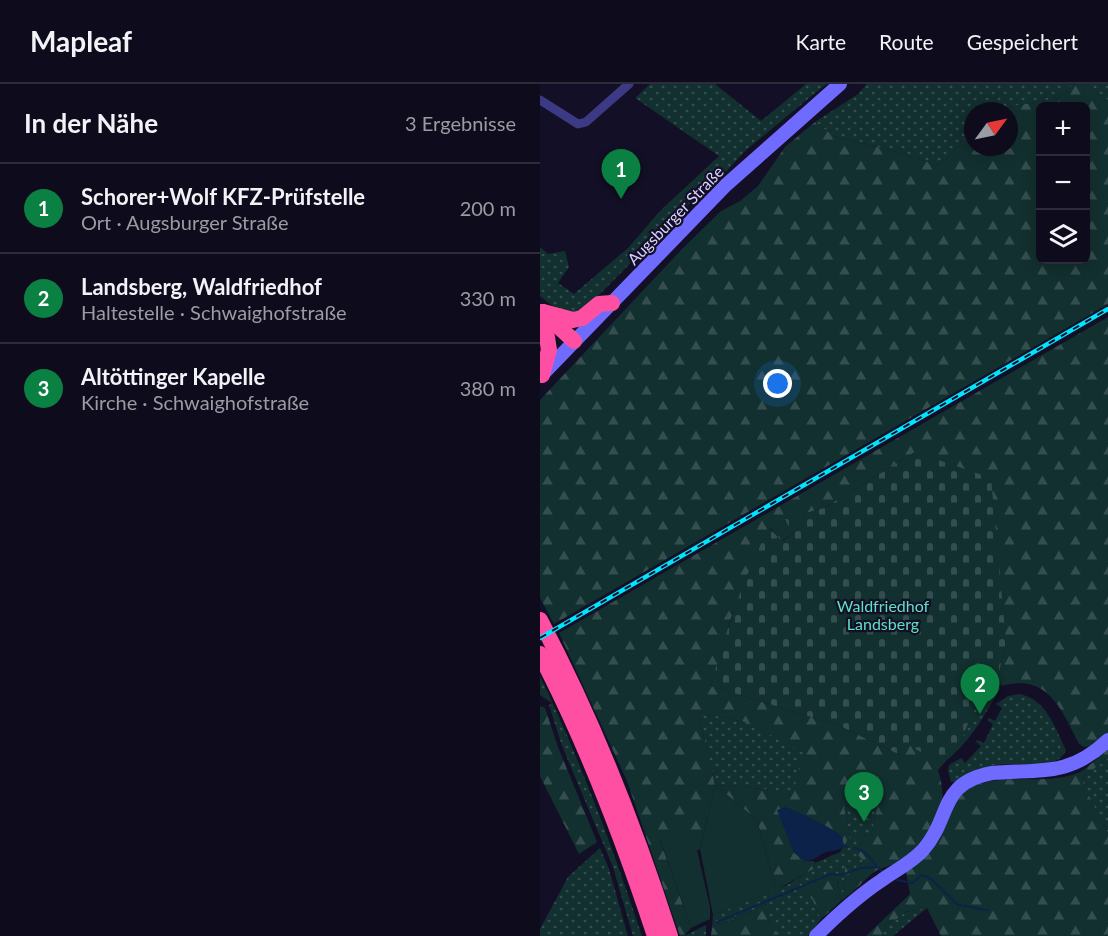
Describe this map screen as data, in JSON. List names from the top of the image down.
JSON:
{
  "streets": {
    "main road": ["Augsburger Straße"]
  },
  "parks": ["Waldfriedhof Landsberg"],
  "north": "top right",
  "page": {
    "header": "Mapleaf",
    "nav": ["Karte", "Route", "Gespeichert"],
    "heading": ["In der Nähe", "3 Ergebnisse"],
    "map_buttons": ["+", "−"],
    "pins": ["1", "2", "3"],
    "list": [
      {
        "mark": "1",
        "name": "Schorer+Wolf KFZ-Prüfstelle",
        "note": "Ort · Augsburger Straße",
        "value": "200 m"
      },
      {
        "mark": "2",
        "name": "Landsberg, Waldfriedhof",
        "note": "Haltestelle · Schwaighofstraße",
        "value": "330 m"
      },
      {
        "mark": "3",
        "name": "Altöttinger Kapelle",
        "note": "Kirche · Schwaighofstraße",
        "value": "380 m"
      }
    ]
  }
}
